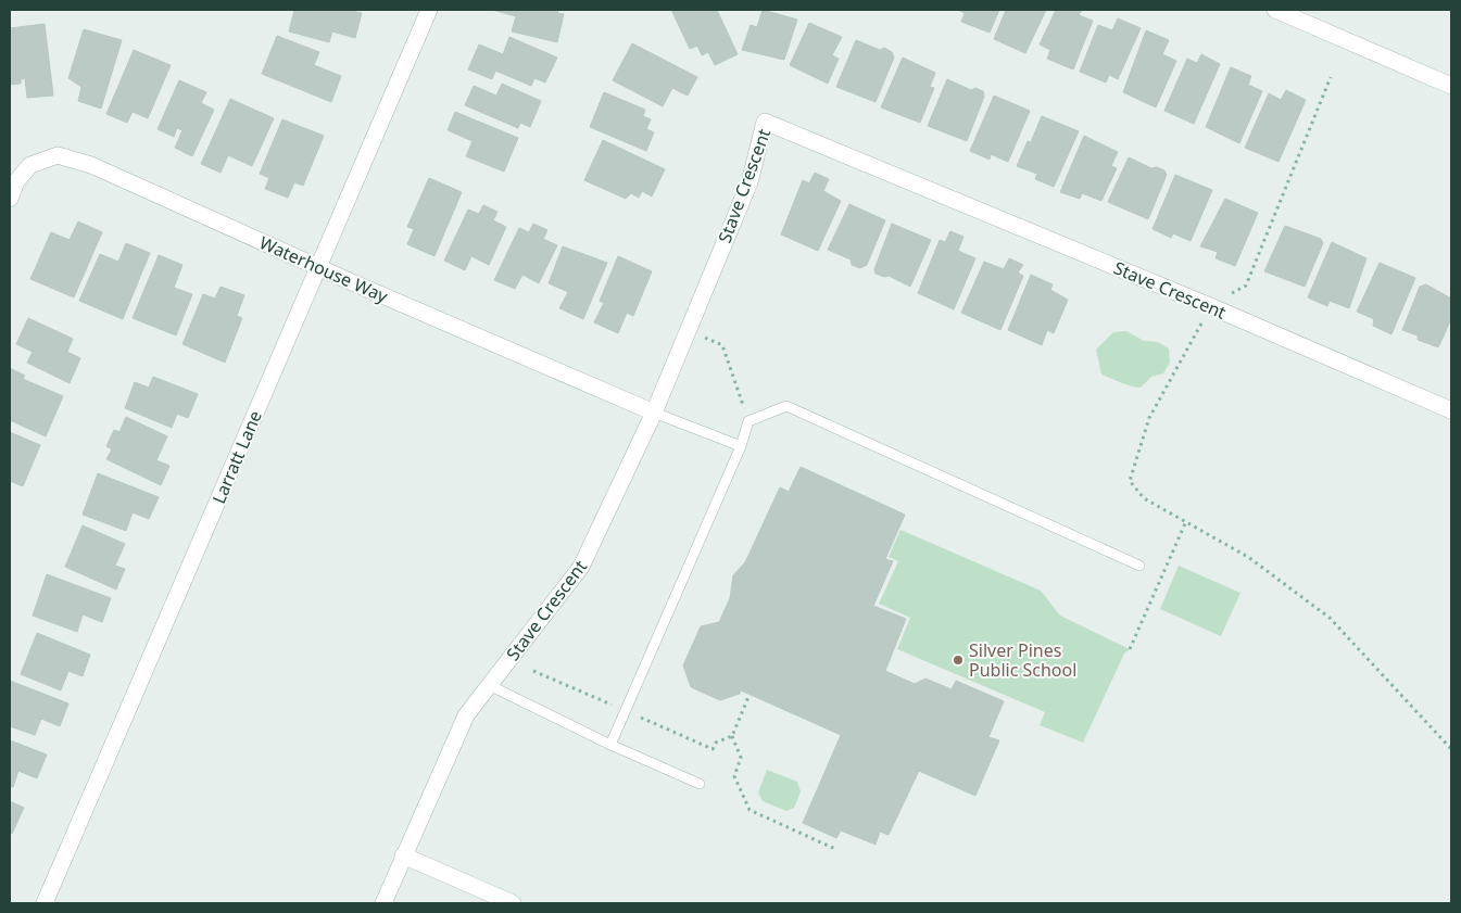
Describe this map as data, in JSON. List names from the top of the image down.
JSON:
{
  "streets": {
    "street": ["Stave Crescent", "Waterhouse Way", "Larratt Lane"]
  },
  "crossings": [
    ["Stave Crescent", "Waterhouse Way"],
    ["Waterhouse Way", "Larratt Lane"]
  ],
  "places": ["Silver Pines Public School"]
}
